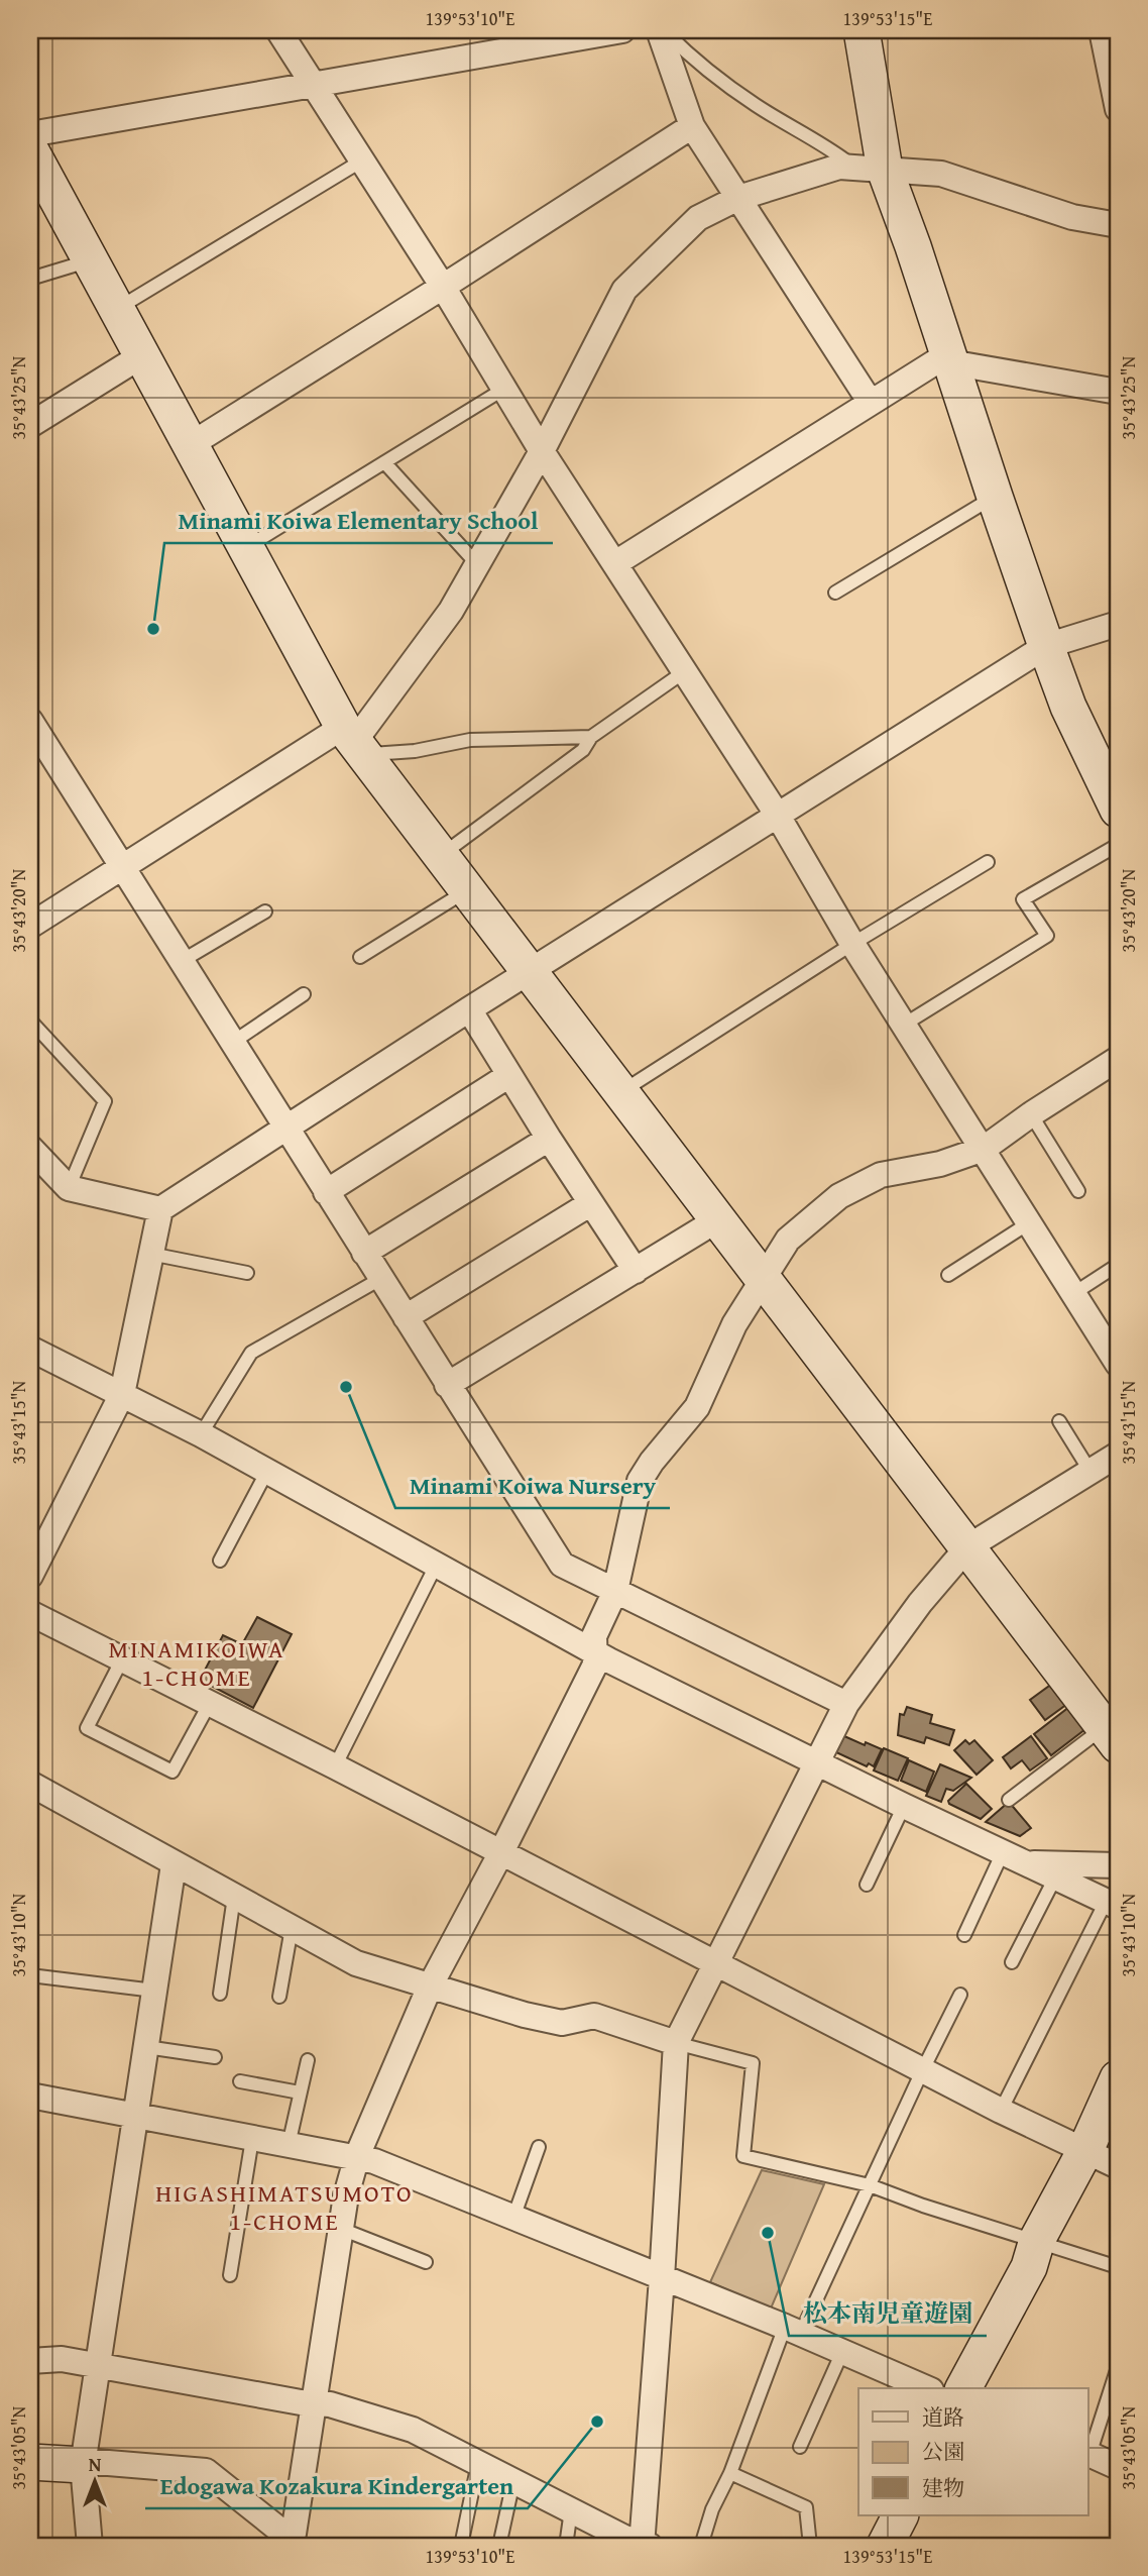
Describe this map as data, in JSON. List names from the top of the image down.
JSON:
{
  "districts": ["MINAMIKOIWA 1-CHOME", "HIGASHIMATSUMOTO 1-CHOME"],
  "places": [
    "Minami Koiwa Elementary School",
    "Minami Koiwa Nursery",
    "松本南児童遊園",
    "Edogawa Kozakura Kindergarten"
  ],
  "legend": ["道路", "公園", "建物"],
  "north": "top",
  "coordinates": [
    "139°53'10\"E",
    "139°53'15\"E",
    "35°43'25\"N",
    "35°43'20\"N",
    "35°43'15\"N",
    "35°43'10\"N",
    "35°43'05\"N"
  ]
}
